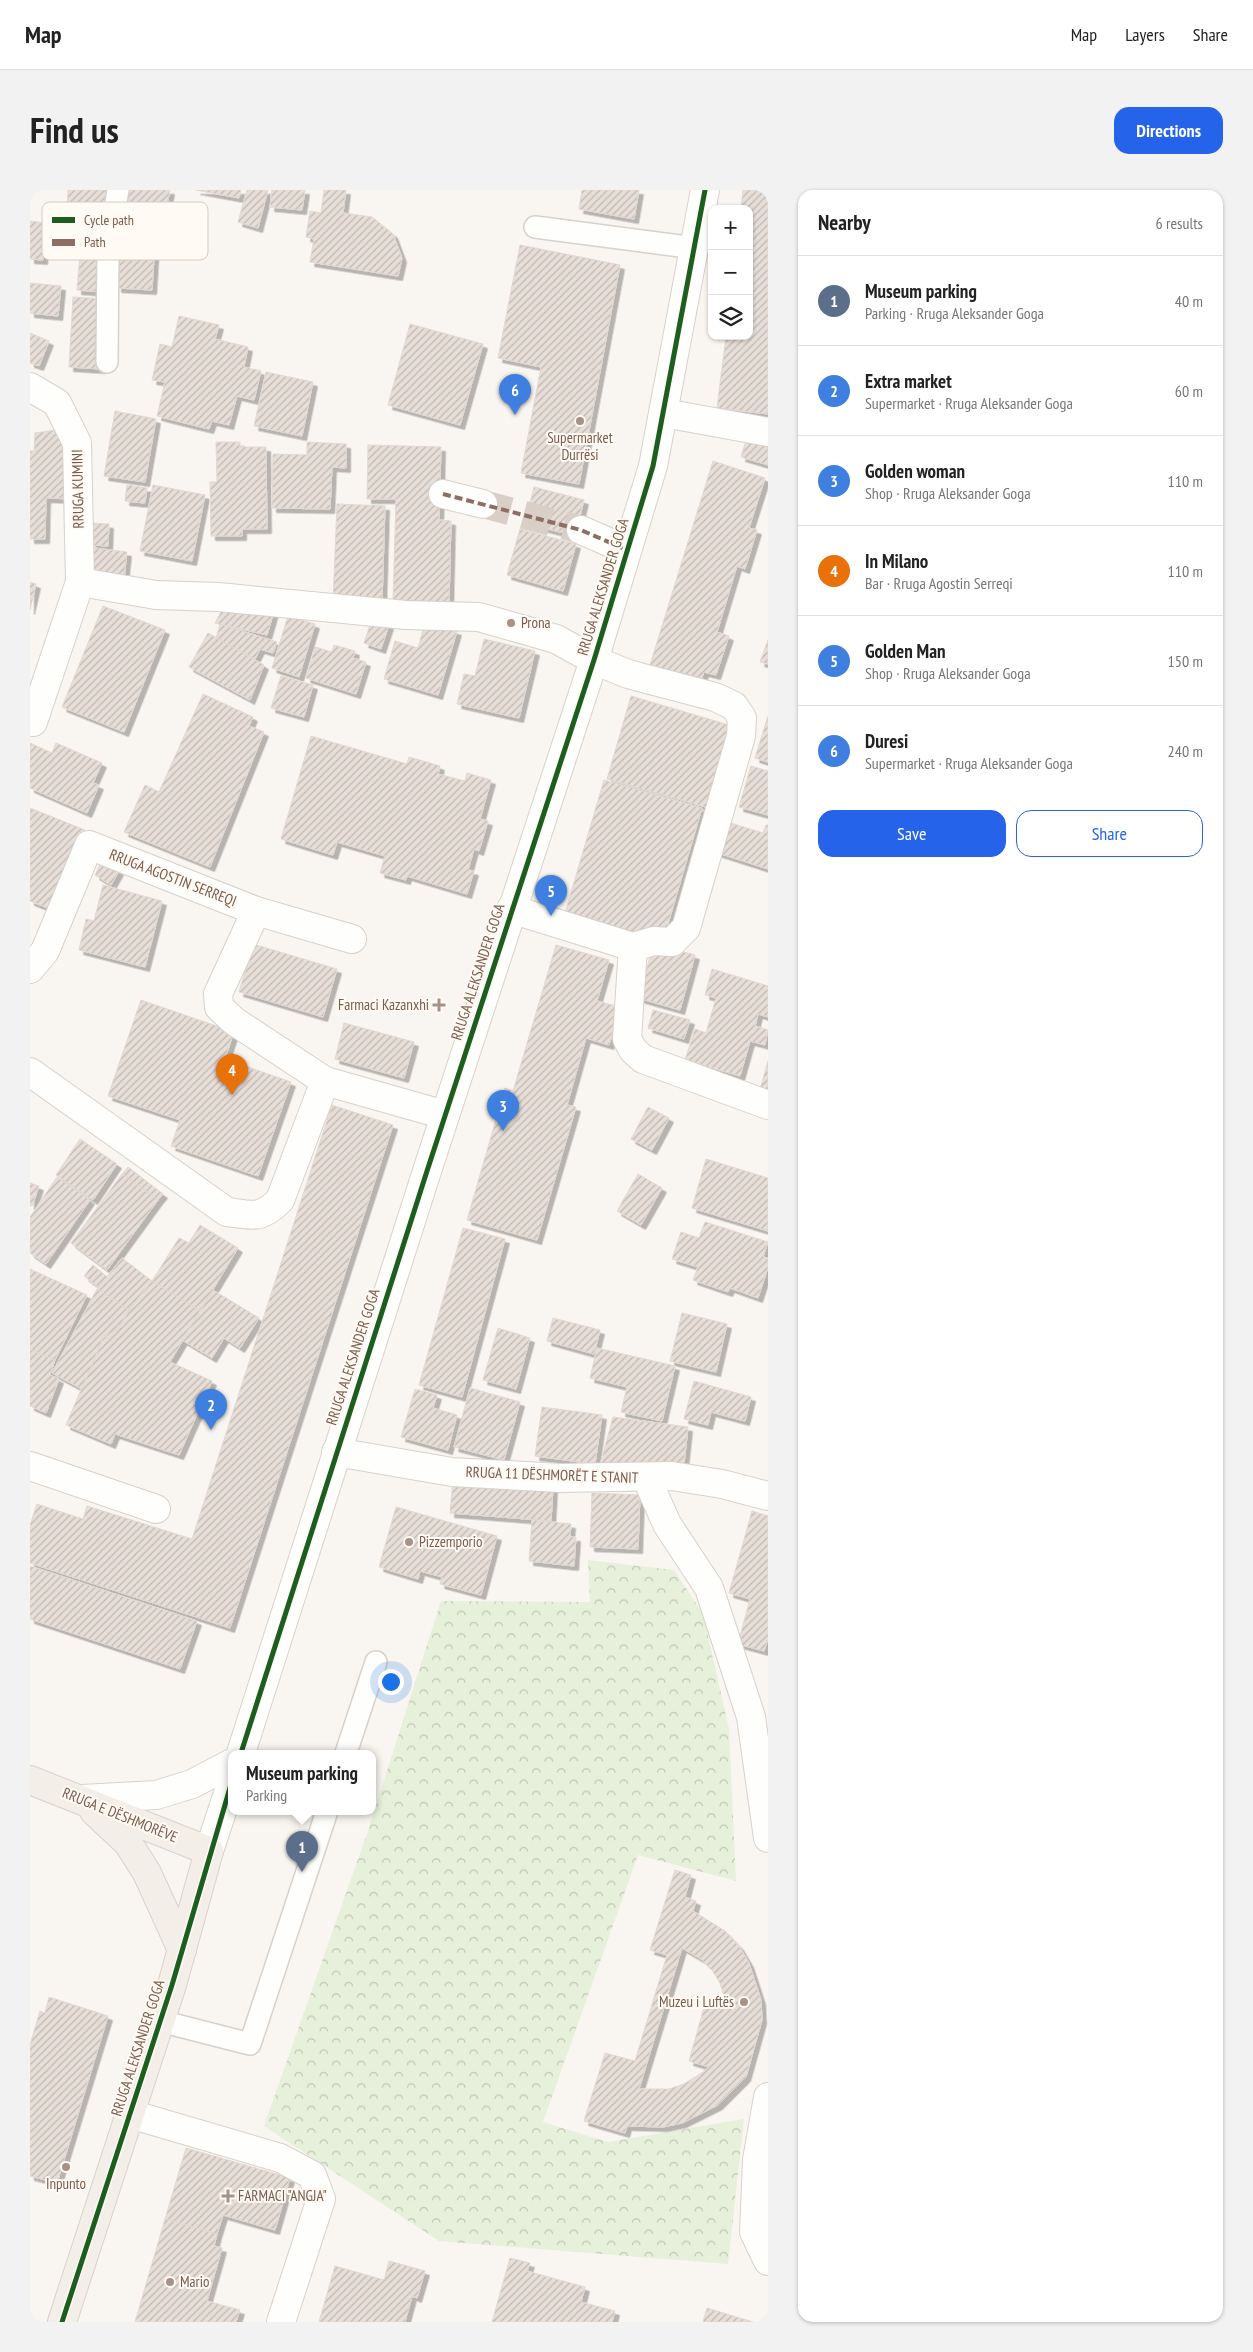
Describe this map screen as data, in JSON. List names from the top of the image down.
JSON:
{
  "streets": {
    "main road": ["RRUGA ALEKSANDER GOGA", "RRUGA E DËSHMORËVE"],
    "street": ["RRUGA KUMINI", "RRUGA AGOSTIN SERREQI", "RRUGA 11 DËSHMORËT E STANIT"]
  },
  "crossings": [
    ["RRUGA ALEKSANDER GOGA", "RRUGA AGOSTIN SERREQI"],
    ["RRUGA ALEKSANDER GOGA", "RRUGA 11 DËSHMORËT E STANIT"],
    ["RRUGA ALEKSANDER GOGA", "RRUGA E DËSHMORËVE"]
  ],
  "places": {
    "other": [
      "Supermarket Durrësi",
      "Prona",
      "Pizzemporio",
      "Muzeu i Luftës",
      "Inpunto",
      "Mario"
    ],
    "health": ["Farmaci Kazanxhi", "FARMACI \"ANGJA\""]
  },
  "legend": ["Cycle path", "Path"],
  "page": {
    "header": "Map",
    "nav": ["Map", "Layers", "Share"],
    "title": "Find us",
    "buttons": [
      "Directions",
      ["Save", "Share"]
    ],
    "heading": ["Nearby", "6 results"],
    "map_buttons": ["+", "−"],
    "list": [
      {
        "mark": "1",
        "name": "Museum parking",
        "note": "Parking · Rruga Aleksander Goga",
        "value": "40 m"
      },
      {
        "mark": "2",
        "name": "Extra market",
        "note": "Supermarket · Rruga Aleksander Goga",
        "value": "60 m"
      },
      {
        "mark": "3",
        "name": "Golden woman",
        "note": "Shop · Rruga Aleksander Goga",
        "value": "110 m"
      },
      {
        "mark": "4",
        "name": "In Milano",
        "note": "Bar · Rruga Agostin Serreqi",
        "value": "110 m"
      },
      {
        "mark": "5",
        "name": "Golden Man",
        "note": "Shop · Rruga Aleksander Goga",
        "value": "150 m"
      },
      {
        "mark": "6",
        "name": "Duresi",
        "note": "Supermarket · Rruga Aleksander Goga",
        "value": "240 m"
      }
    ],
    "pins": [
      "6",
      "5",
      "4",
      "3",
      "2",
      "1"
    ],
    "popup": ["Museum parking", "Parking"]
  }
}
